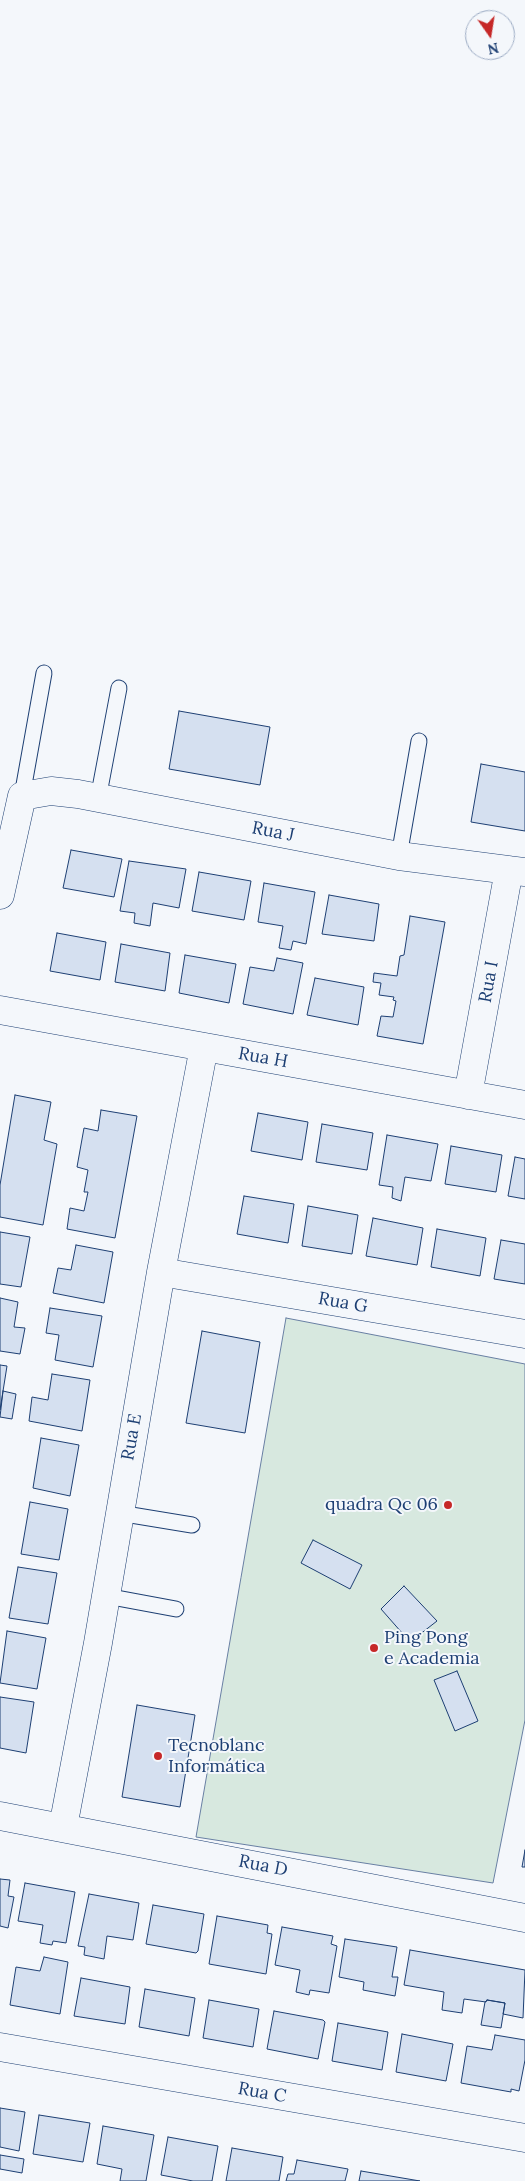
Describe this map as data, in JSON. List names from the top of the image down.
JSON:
{
  "streets": {
    "street": [
      "Rua J",
      "Rua I",
      "Rua H",
      "Rua G",
      "Rua E",
      "Rua D",
      "Rua C"
    ]
  },
  "crossings": [
    ["Rua J", "Rua I"],
    ["Rua I", "Rua H"],
    ["Rua H", "Rua E"],
    ["Rua G", "Rua E"],
    ["Rua E", "Rua D"]
  ],
  "places": ["quadra Qc 06", "Ping Pong e Academia", "Tecnoblanc Informática"],
  "north": "bottom"
}
